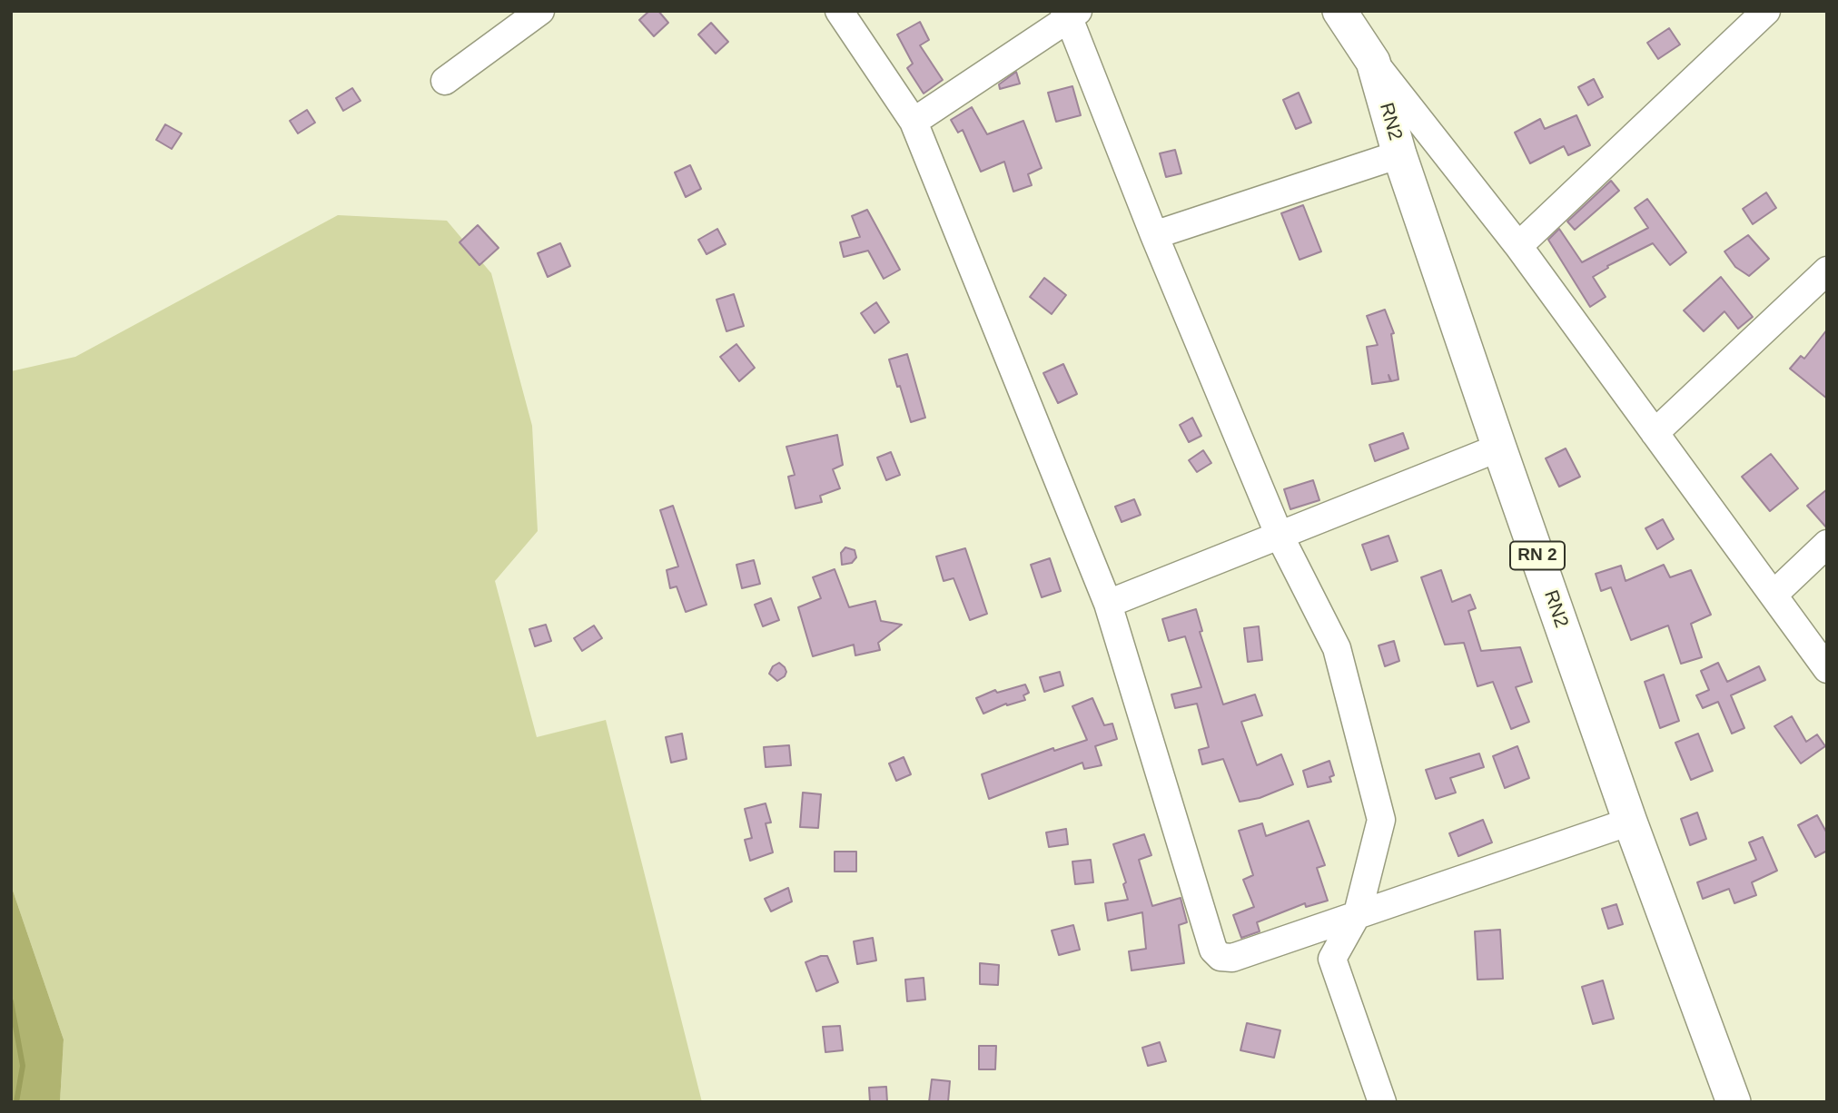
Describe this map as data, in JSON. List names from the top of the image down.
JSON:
{
  "streets": {
    "main road": ["RN2", "RN 2"]
  }
}
